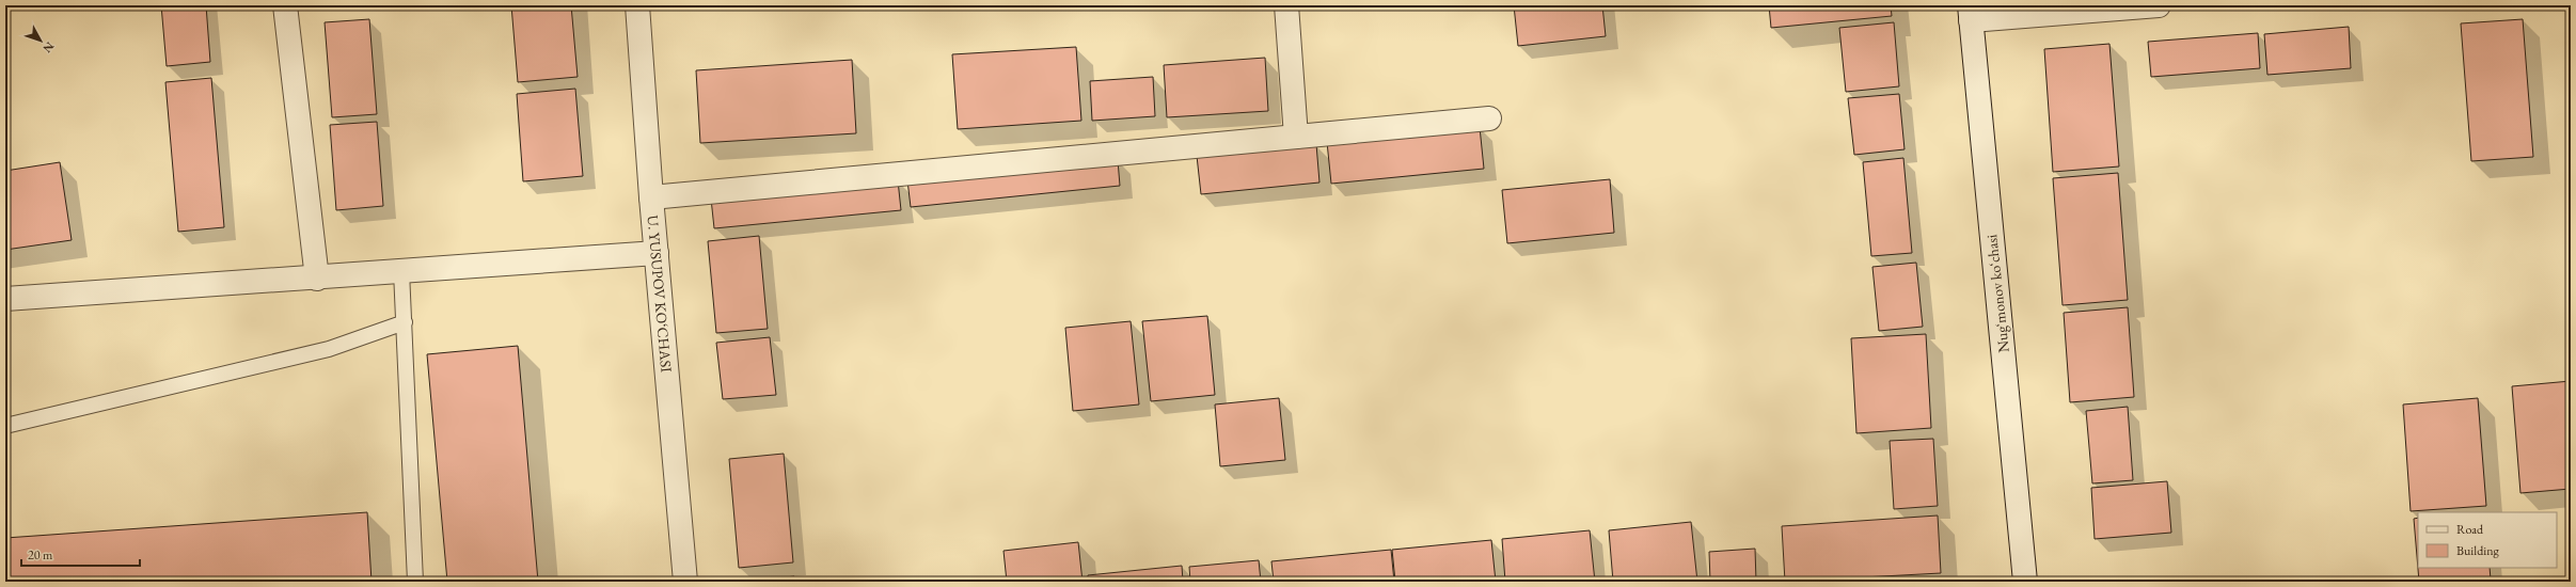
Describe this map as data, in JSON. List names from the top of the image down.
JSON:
{
  "streets": {
    "street": ["U. YUSUPOV KO‘CHASI", "Nugʻmonov koʻchasi"]
  },
  "legend": ["Road", "Building"],
  "scale_bar": "20 m",
  "north": "bottom right"
}
